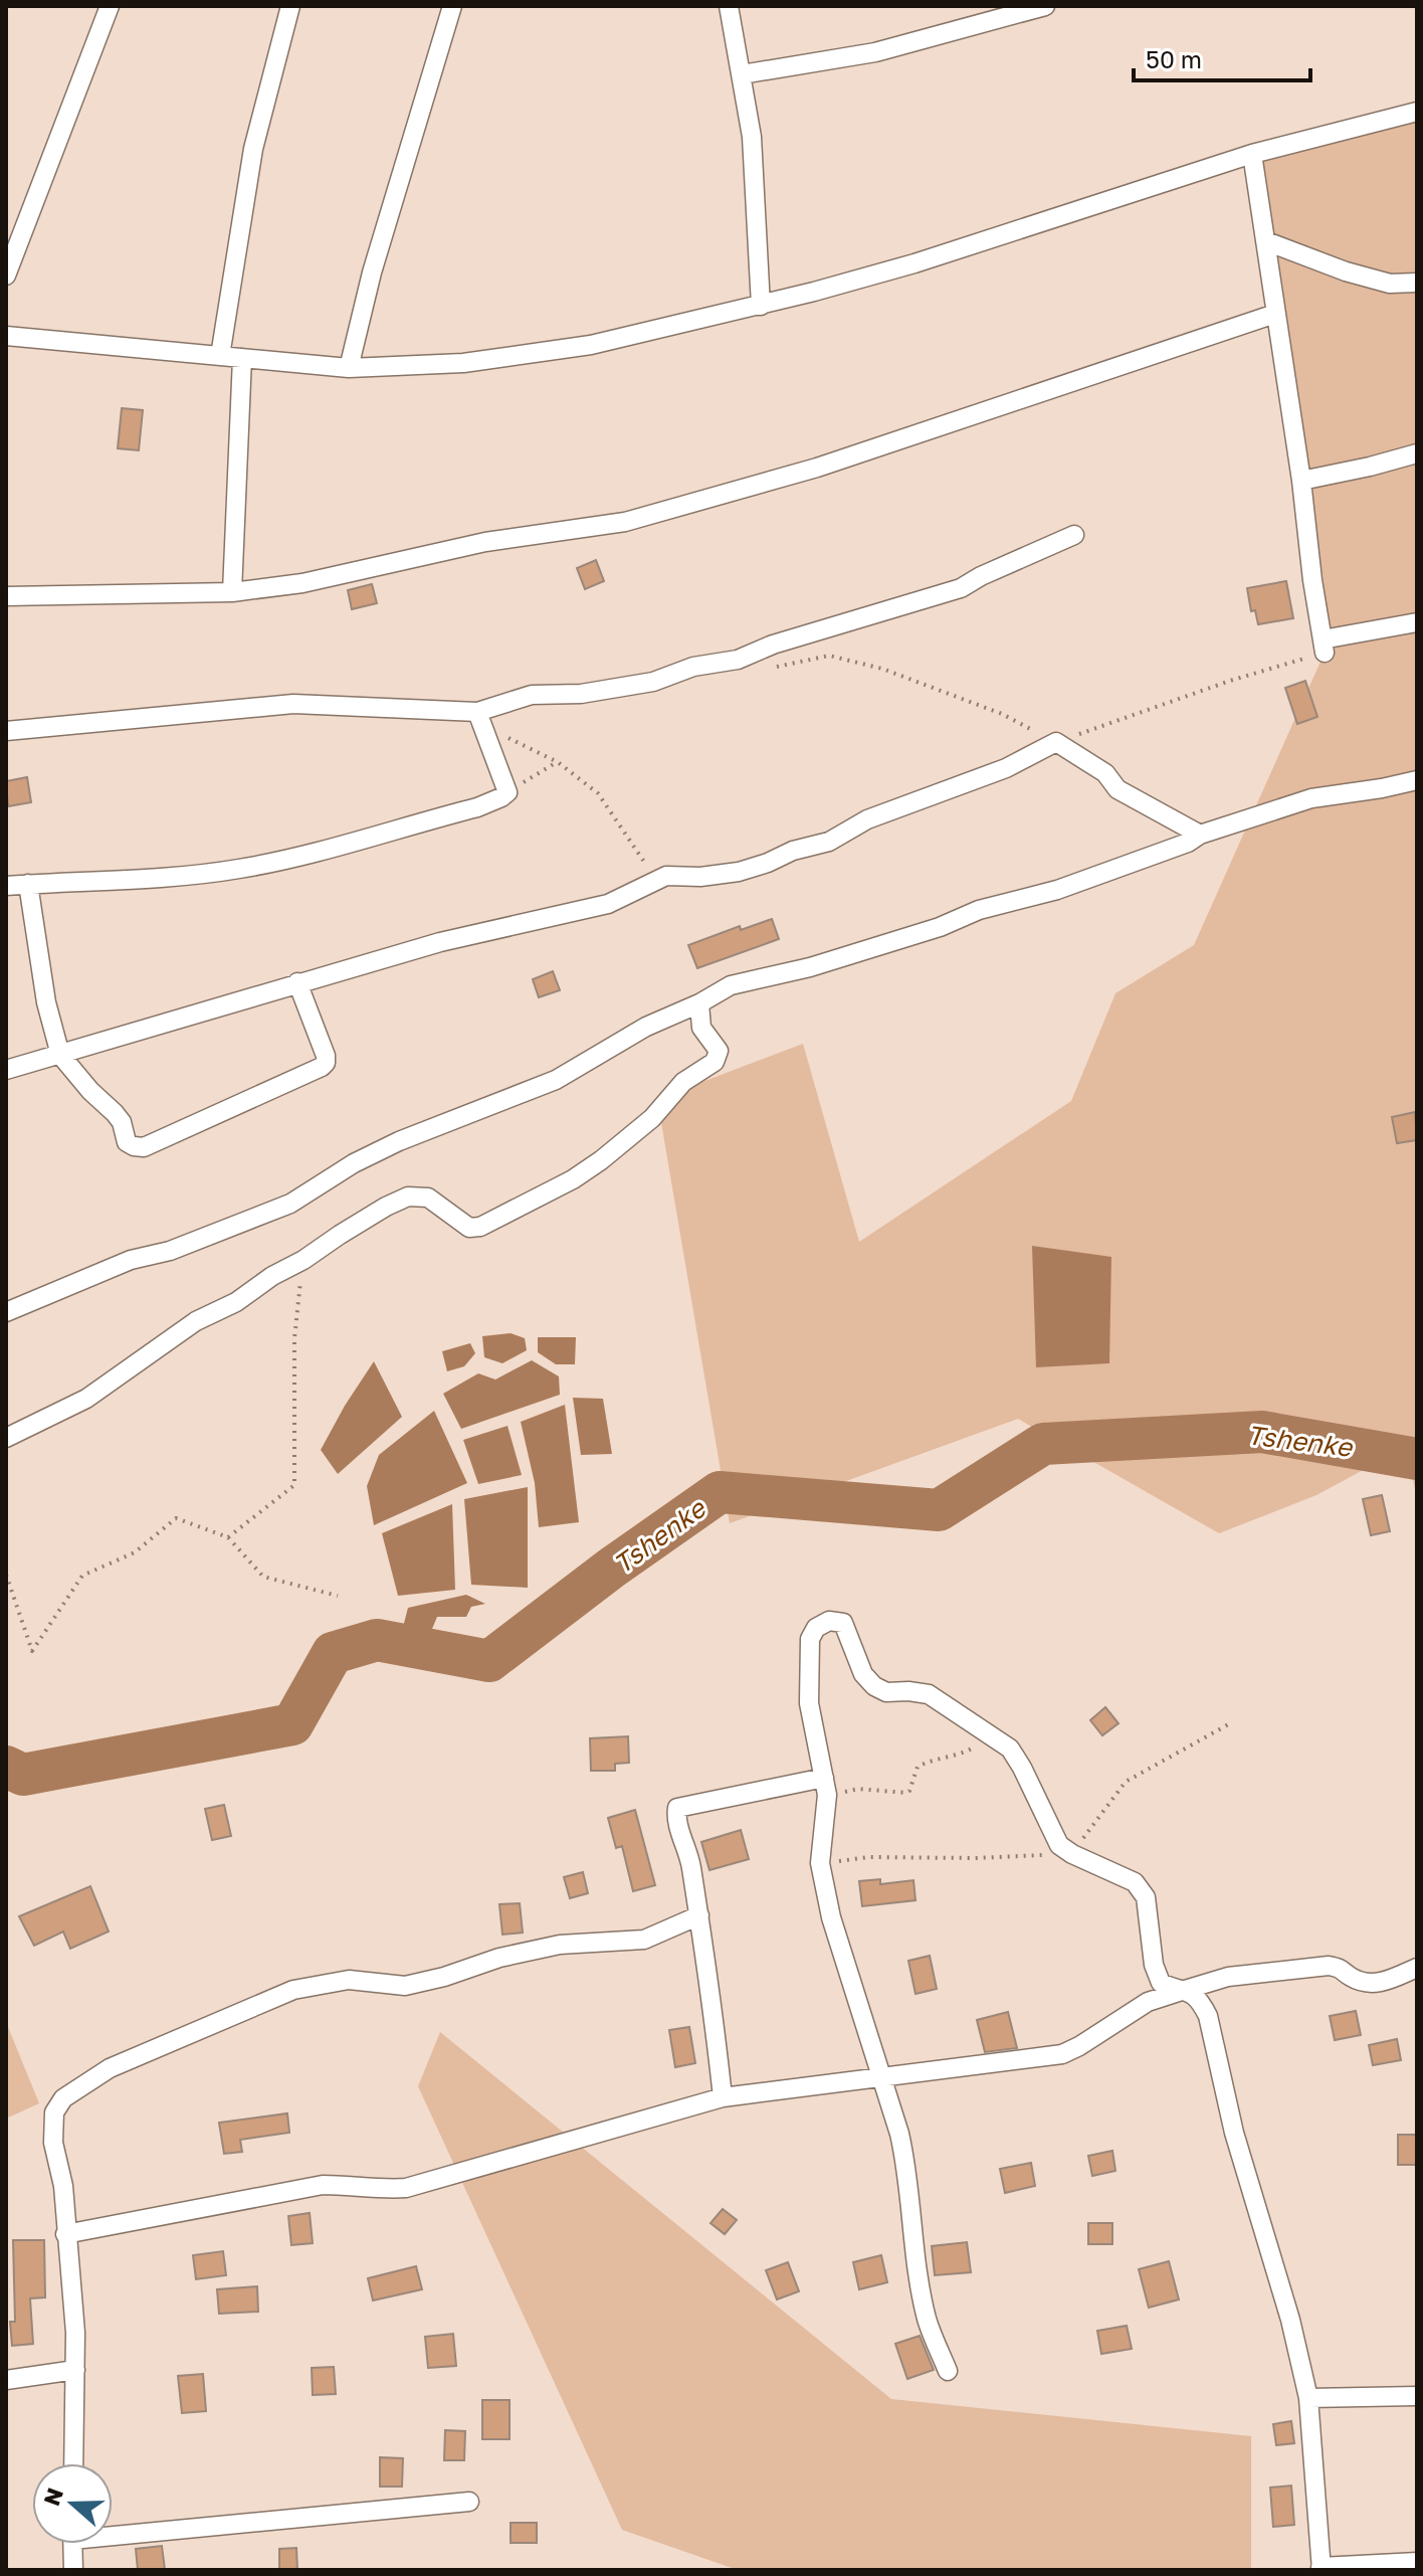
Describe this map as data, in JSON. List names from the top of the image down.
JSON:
{
  "water": ["Tshenke"],
  "scale_bar": "50 m",
  "north": "left"
}
